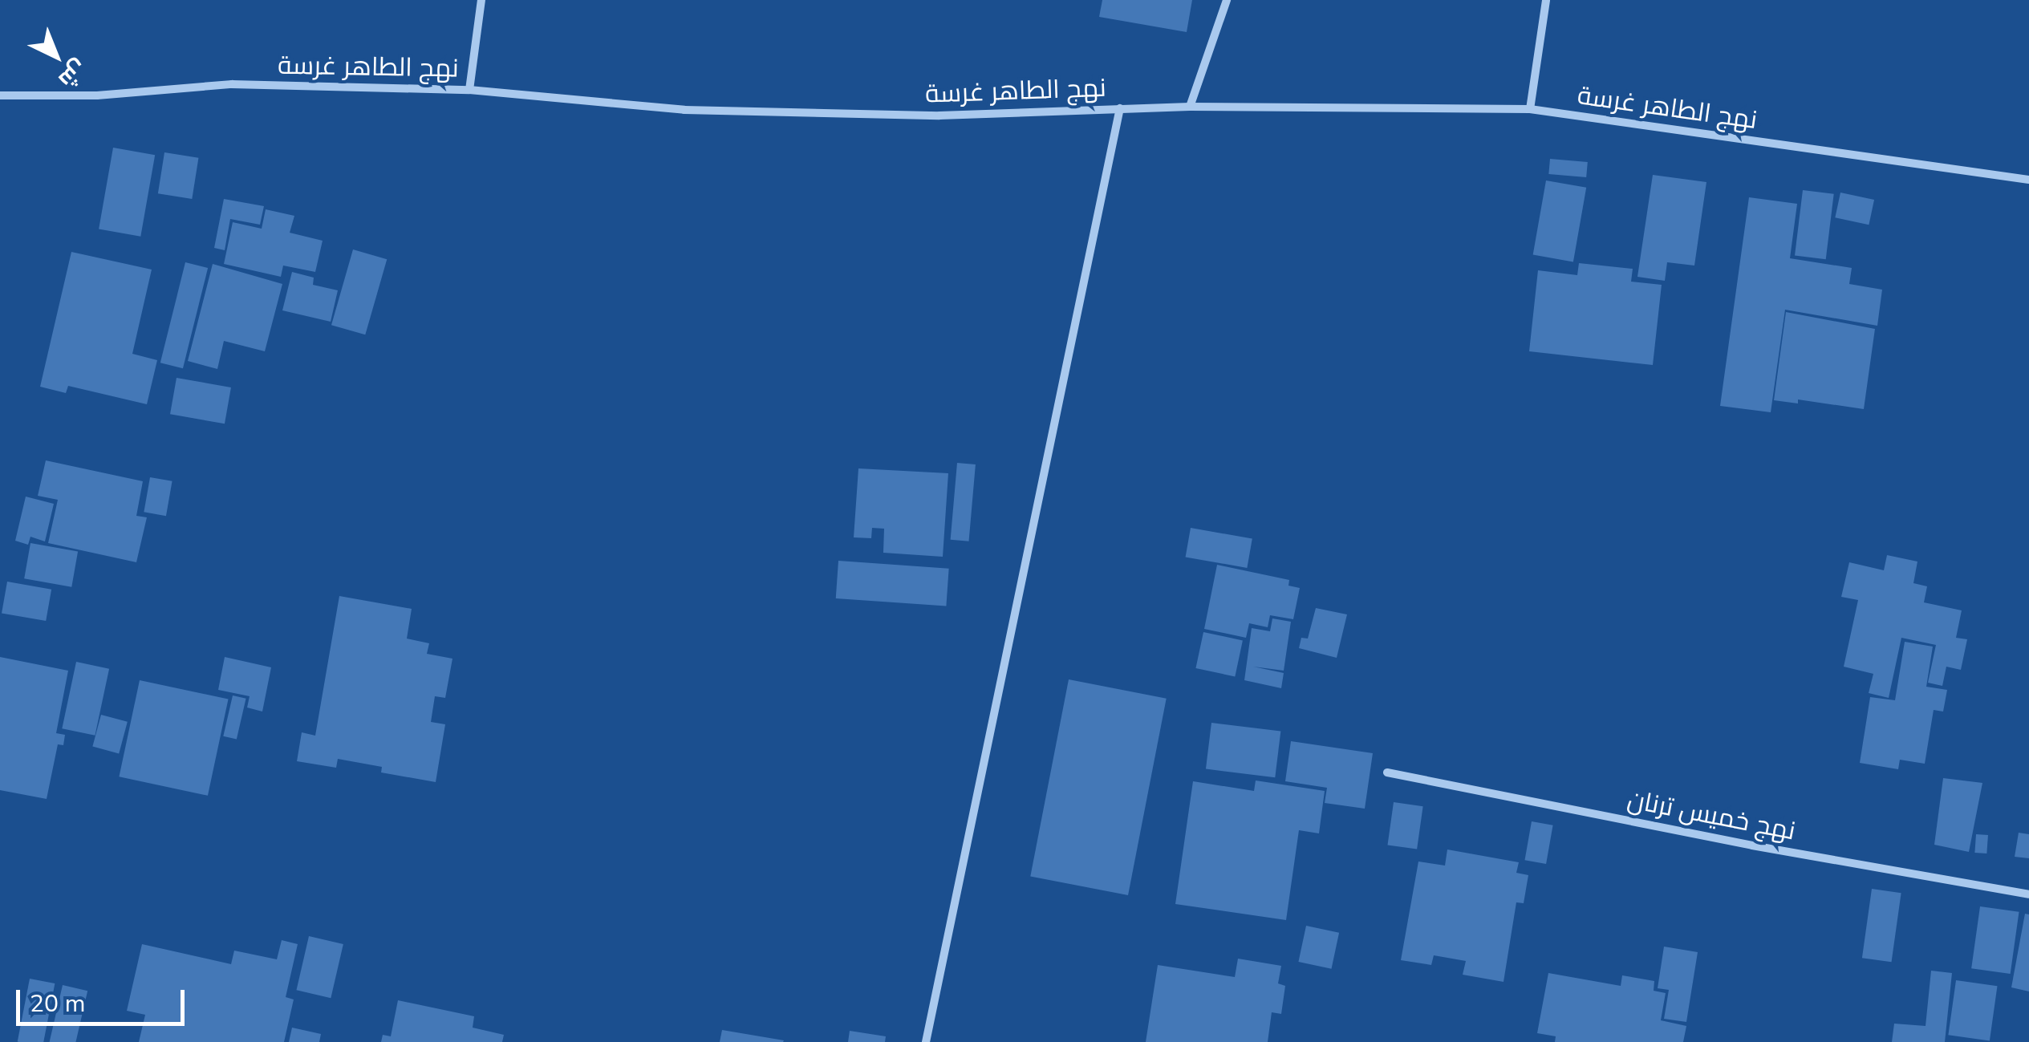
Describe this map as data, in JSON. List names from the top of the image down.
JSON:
{
  "streets": {
    "street": ["نهج الطاهر غرسة", "نهج خميس ترنان"]
  },
  "scale_bar": "20 m",
  "north": "bottom right"
}
